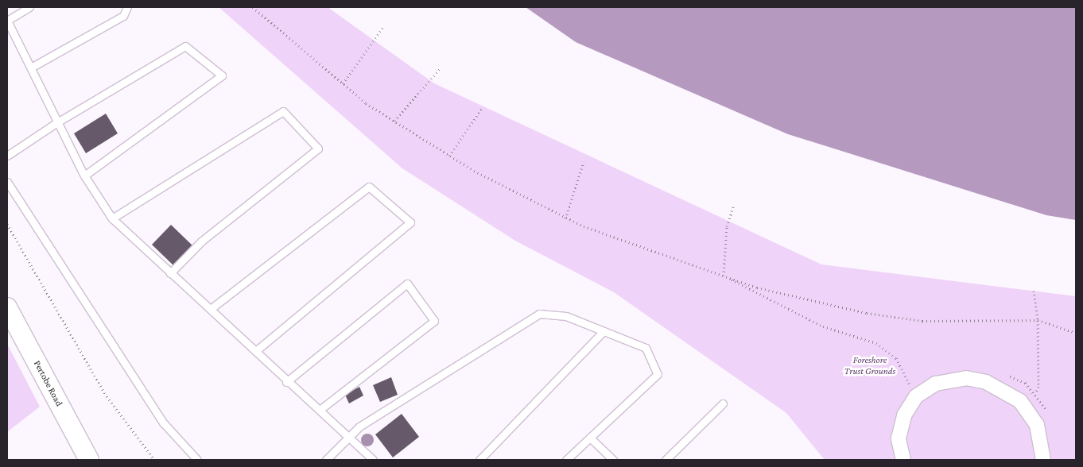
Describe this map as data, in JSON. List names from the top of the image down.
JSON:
{
  "streets": {
    "street": ["Pertobe Road"]
  },
  "parks": ["Foreshore Trust Grounds"]
}
